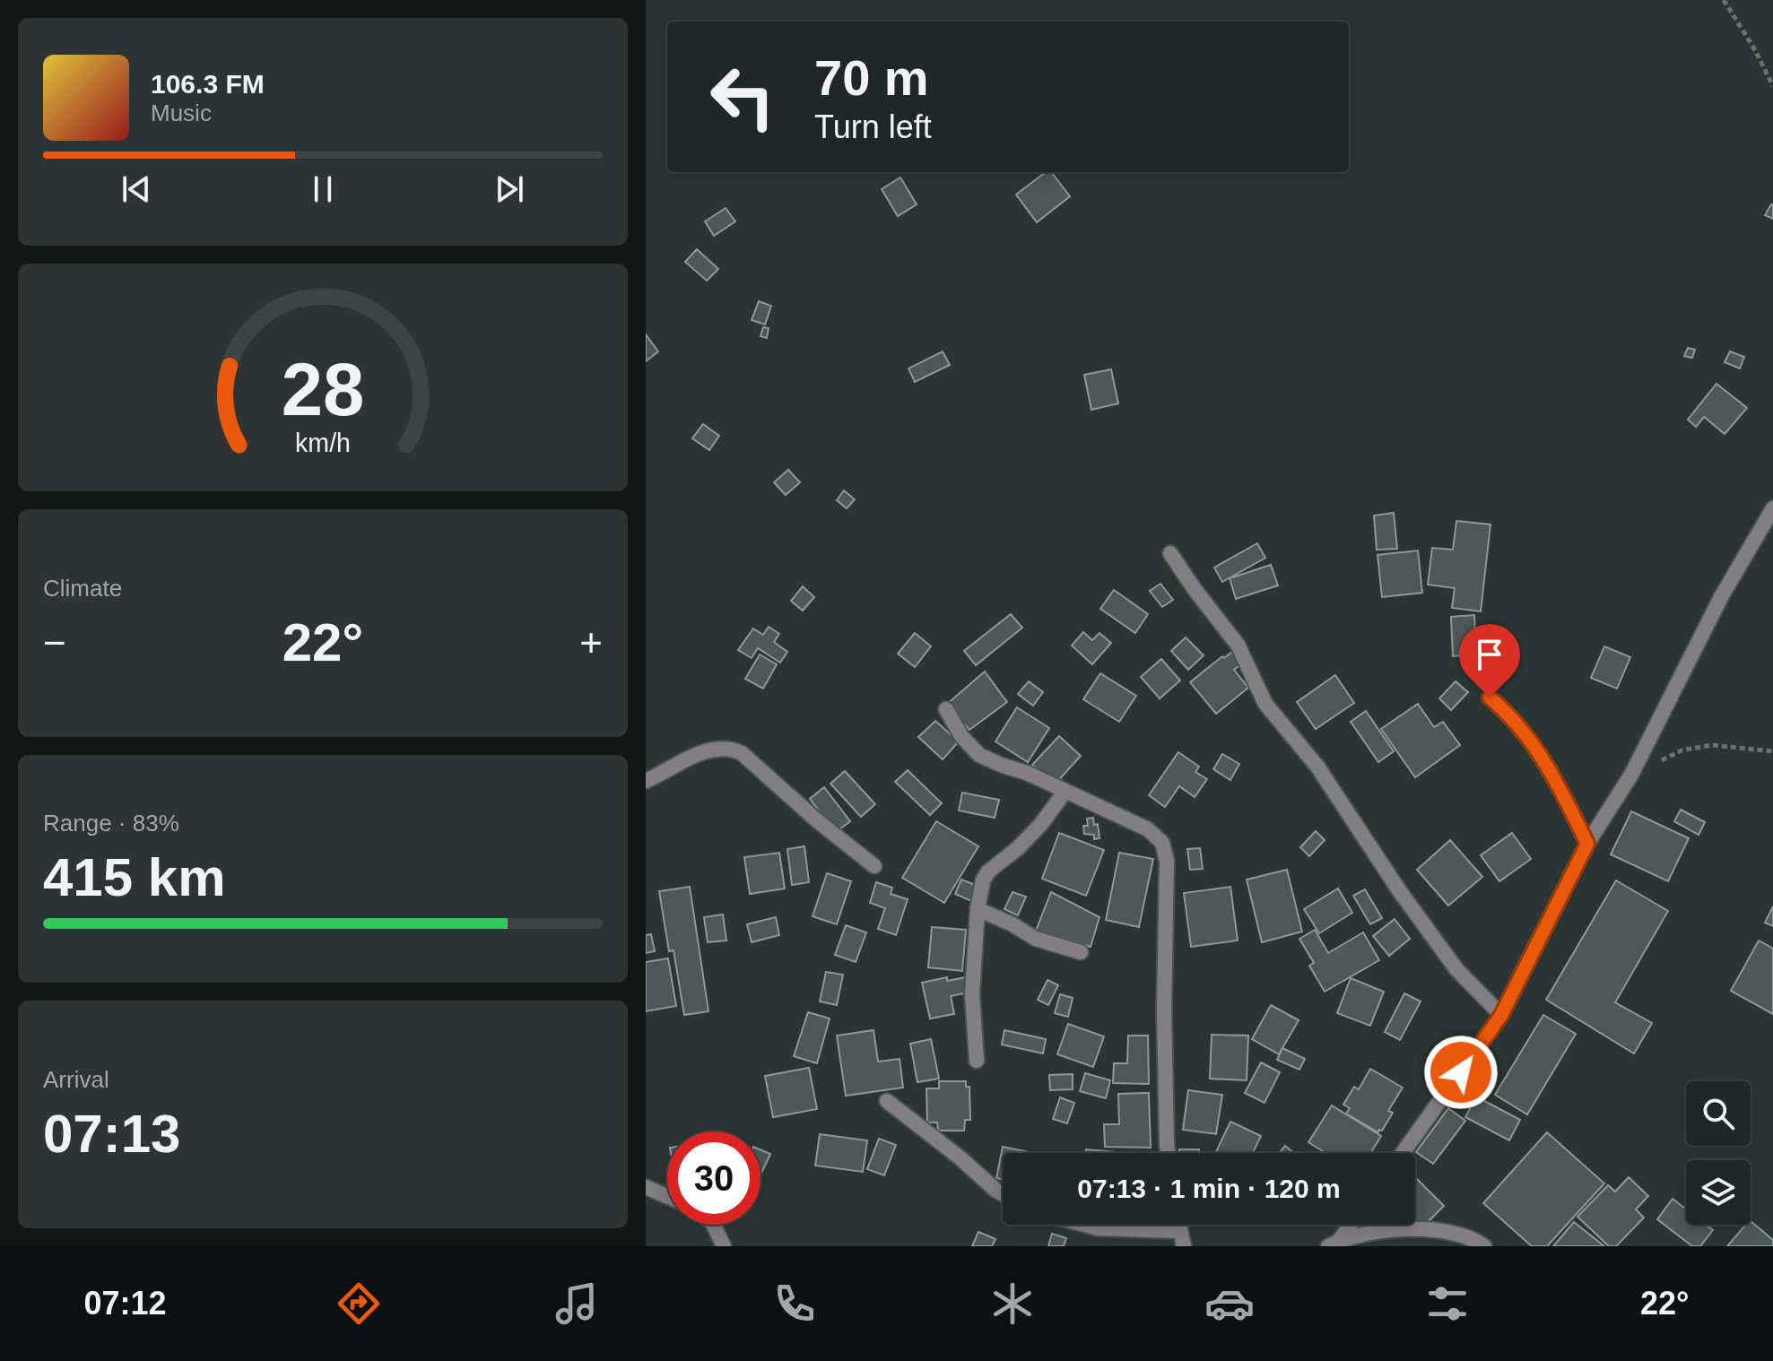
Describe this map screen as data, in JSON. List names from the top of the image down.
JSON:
{
  "page": {
    "turn": ["70 m", "Turn left"],
    "song": ["106.3 FM", "Music"],
    "tile": [
      "Climate",
      ["Range · 83%", "415 km"],
      ["Arrival", "07:13"]
    ],
    "heat": ["−", "22°", "+"],
    "limit": "30",
    "trip": "07:13 · 1 min · 120 m",
    "tabs": ["07:12", "22°"],
    "gauge": ["28", "km/h"]
  }
}
